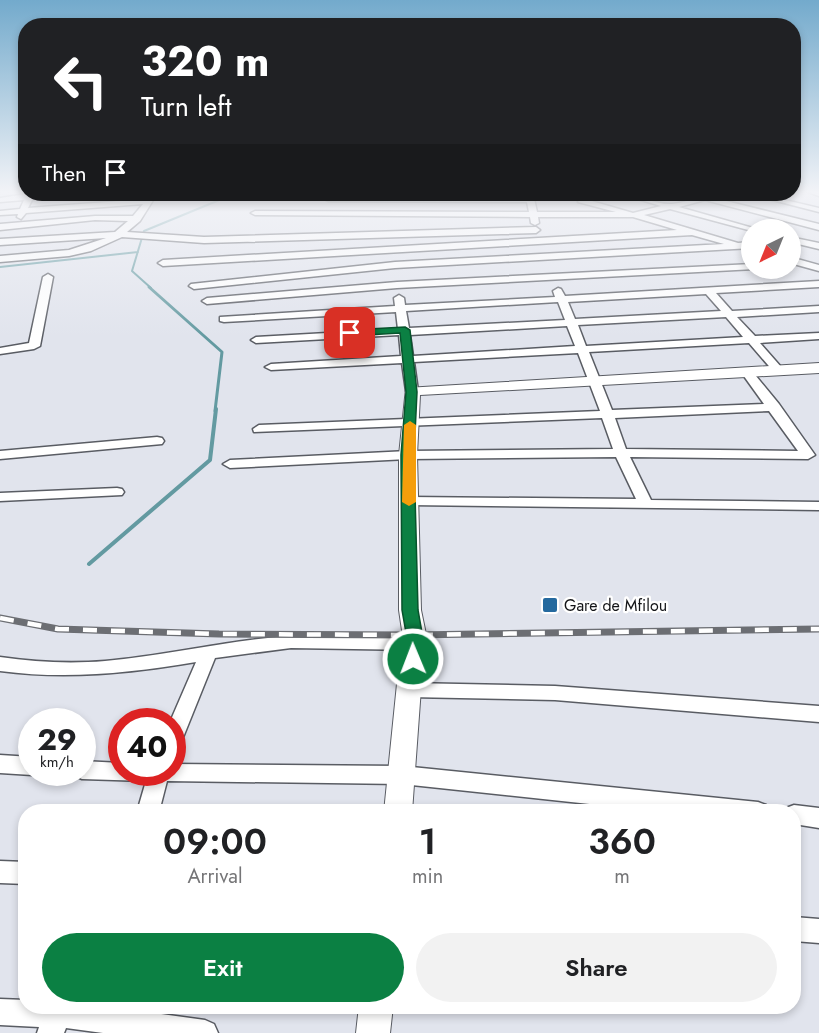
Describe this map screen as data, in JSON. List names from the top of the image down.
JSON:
{
  "places": {
    "transit": ["Gare de Mfilou"]
  },
  "north": "bottom left",
  "page": {
    "turn": ["320 m", "Turn left"],
    "then": "Then",
    "speed": "29 km/h",
    "limit": "40",
    "eta": [
      "09:00",
      "Arrival",
      "1",
      "min",
      "360",
      "m"
    ],
    "buttons": ["Exit", "Share"]
  }
}
